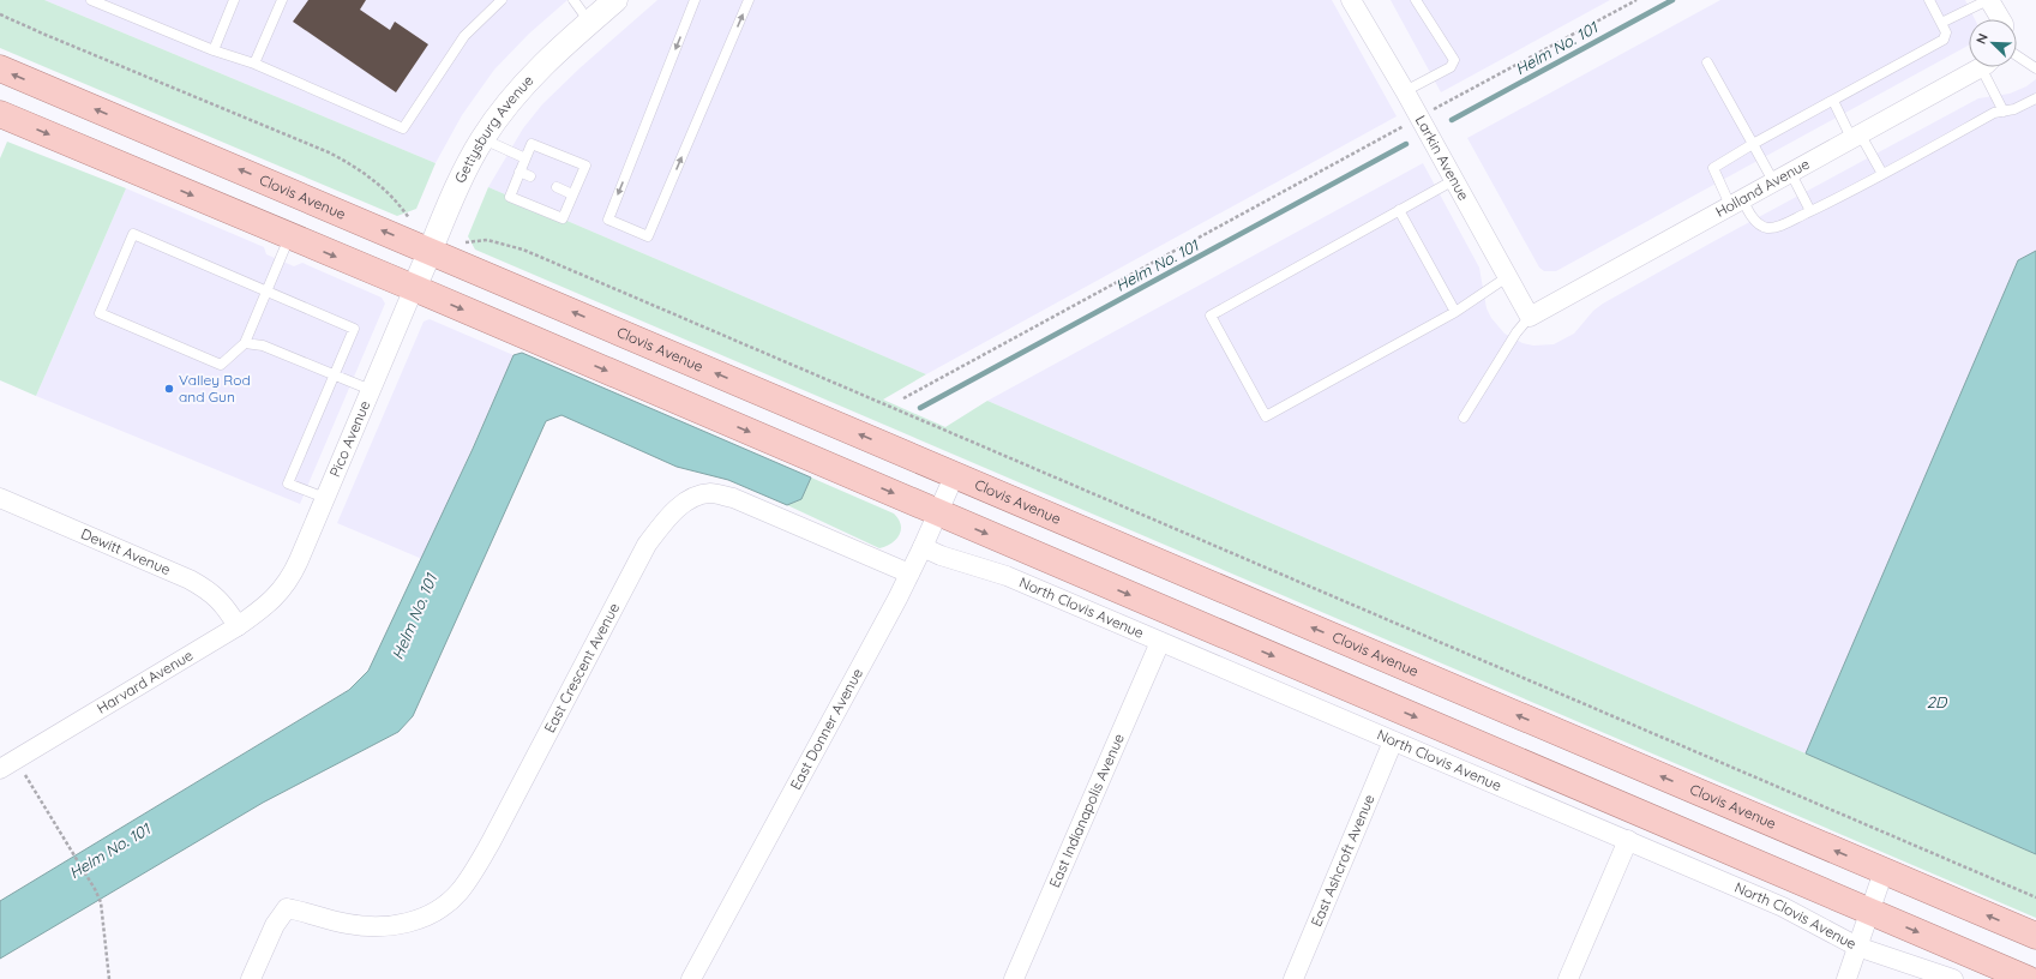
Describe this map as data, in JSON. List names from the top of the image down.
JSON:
{
  "streets": {
    "main road": ["Clovis Avenue"],
    "street": [
      "Gettysburg Avenue",
      "Larkin Avenue",
      "Holland Avenue",
      "Pico Avenue",
      "Dewitt Avenue",
      "North Clovis Avenue",
      "East Crescent Avenue",
      "Harvard Avenue",
      "East Donner Avenue",
      "East Indianapolis Avenue",
      "East Ashcroft Avenue"
    ]
  },
  "crossings": [
    ["Gettysburg Avenue", "Clovis Avenue"],
    ["Gettysburg Avenue", "Pico Avenue"],
    ["Larkin Avenue", "Holland Avenue"],
    ["Clovis Avenue", "East Donner Avenue"],
    ["Pico Avenue", "Harvard Avenue"],
    ["Dewitt Avenue", "Harvard Avenue"],
    ["North Clovis Avenue", "East Donner Avenue"],
    ["North Clovis Avenue", "East Indianapolis Avenue"],
    ["North Clovis Avenue", "East Ashcroft Avenue"],
    ["East Crescent Avenue", "East Donner Avenue"]
  ],
  "water": ["Helm No. 101", "2D"],
  "places": ["Valley Rod and Gun"],
  "north": "top left"
}
